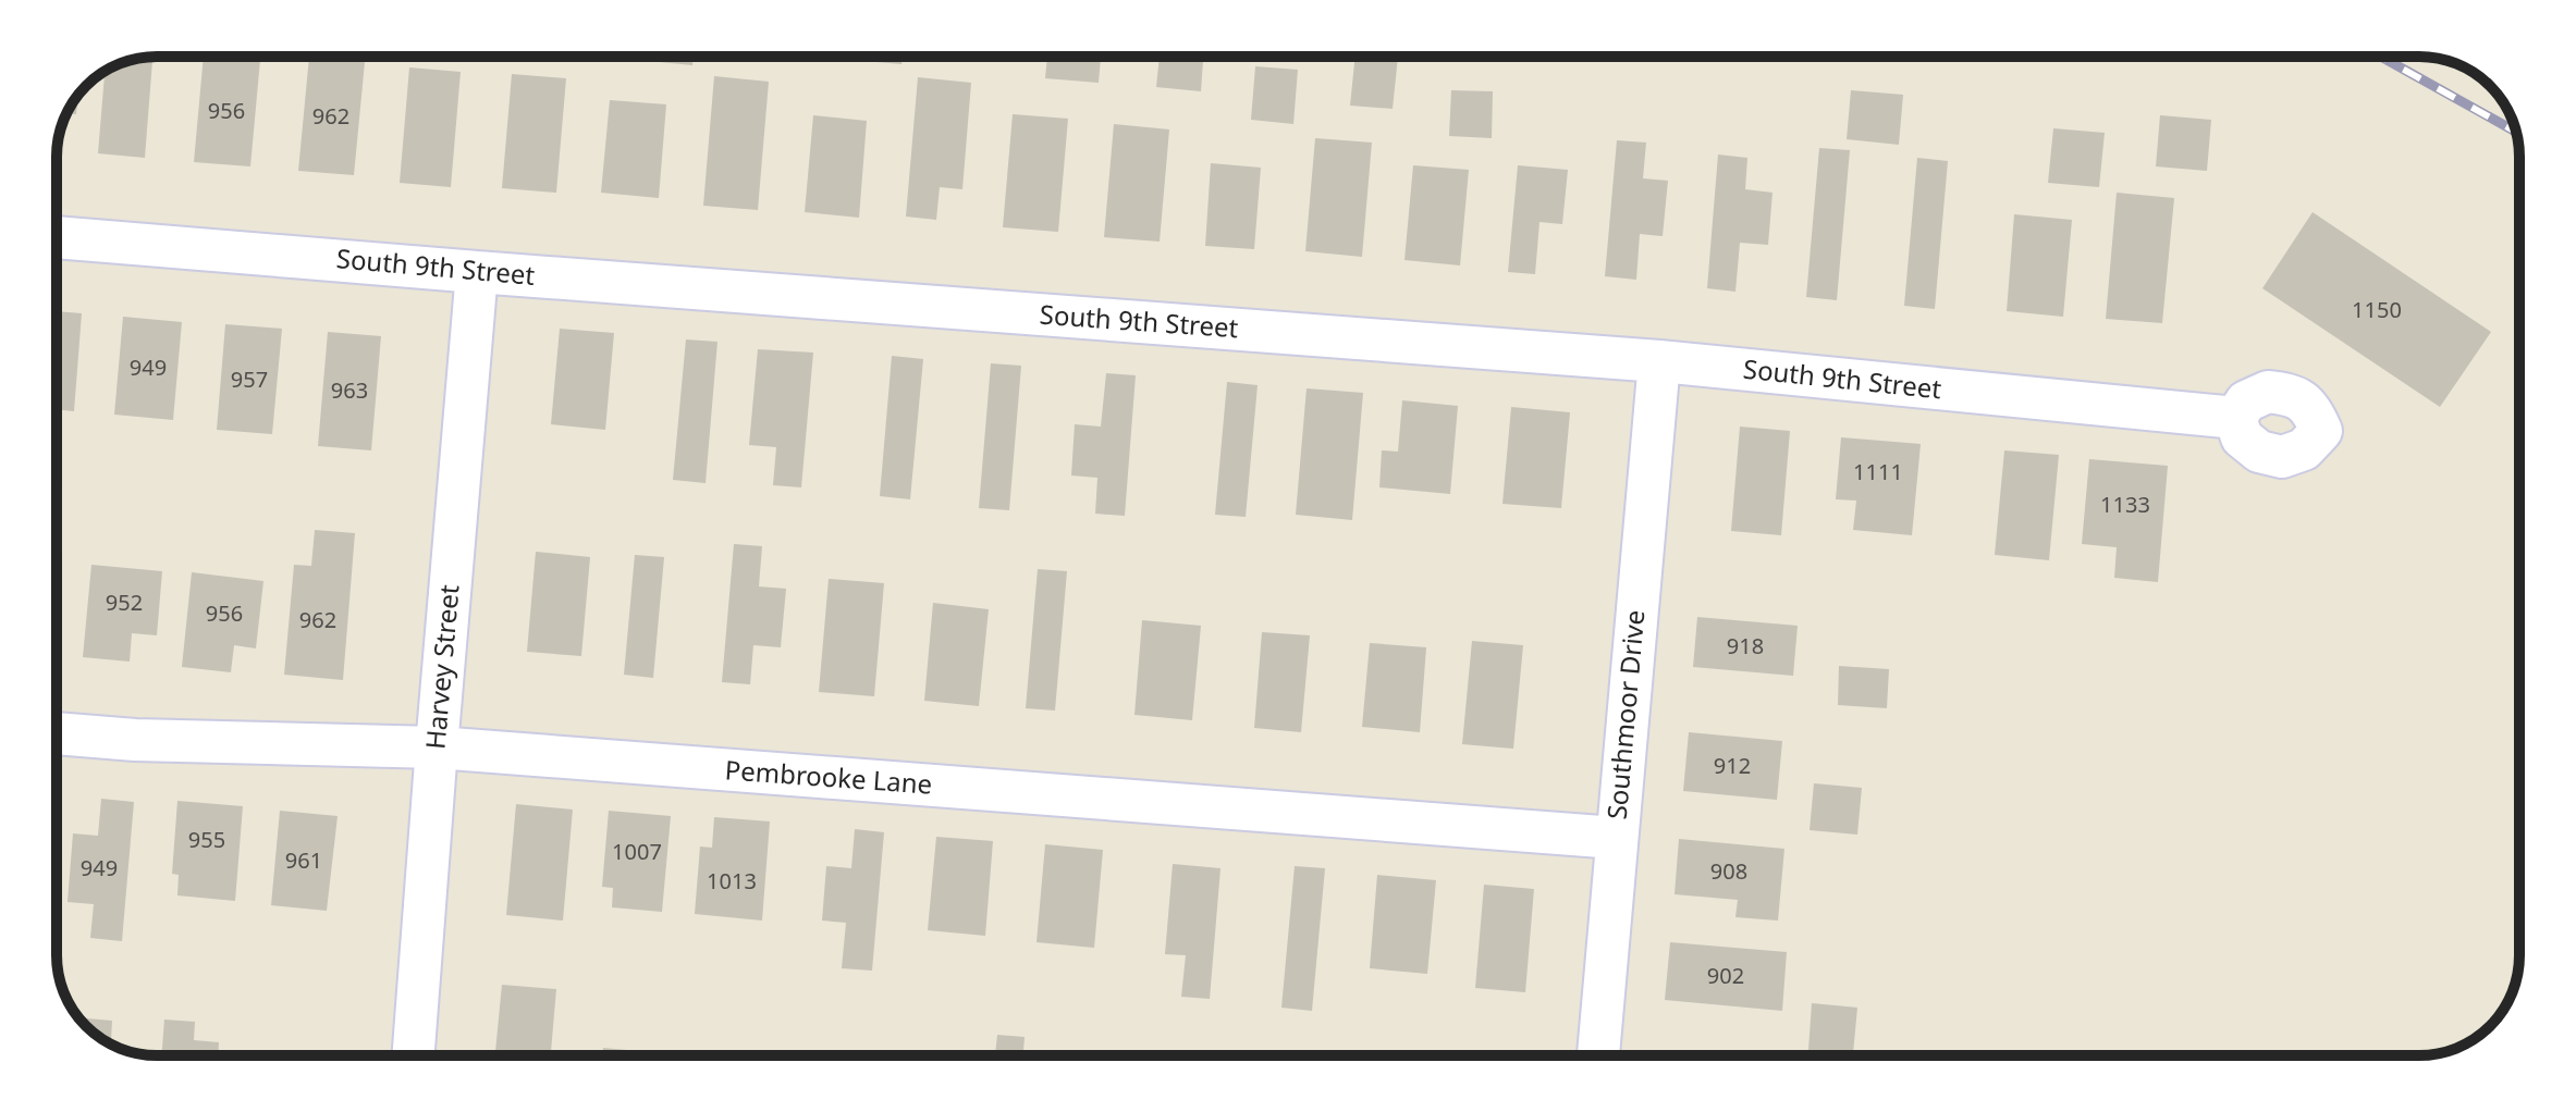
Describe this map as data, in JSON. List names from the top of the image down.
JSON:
{
  "streets": {
    "street": [
      "South 9th Street",
      "Harvey Street",
      "Southmoor Drive",
      "Pembrooke Lane"
    ]
  },
  "crossings": [
    ["South 9th Street", "Harvey Street"],
    ["South 9th Street", "Southmoor Drive"],
    ["Harvey Street", "Pembrooke Lane"],
    ["Southmoor Drive", "Pembrooke Lane"]
  ],
  "house_numbers": [
    "956",
    "962",
    "1150",
    "949",
    "957",
    "963",
    "1111",
    "1133",
    "952",
    "956",
    "962",
    "918",
    "912",
    "955",
    "1007",
    "961",
    "949",
    "908",
    "1013",
    "902"
  ]
}
